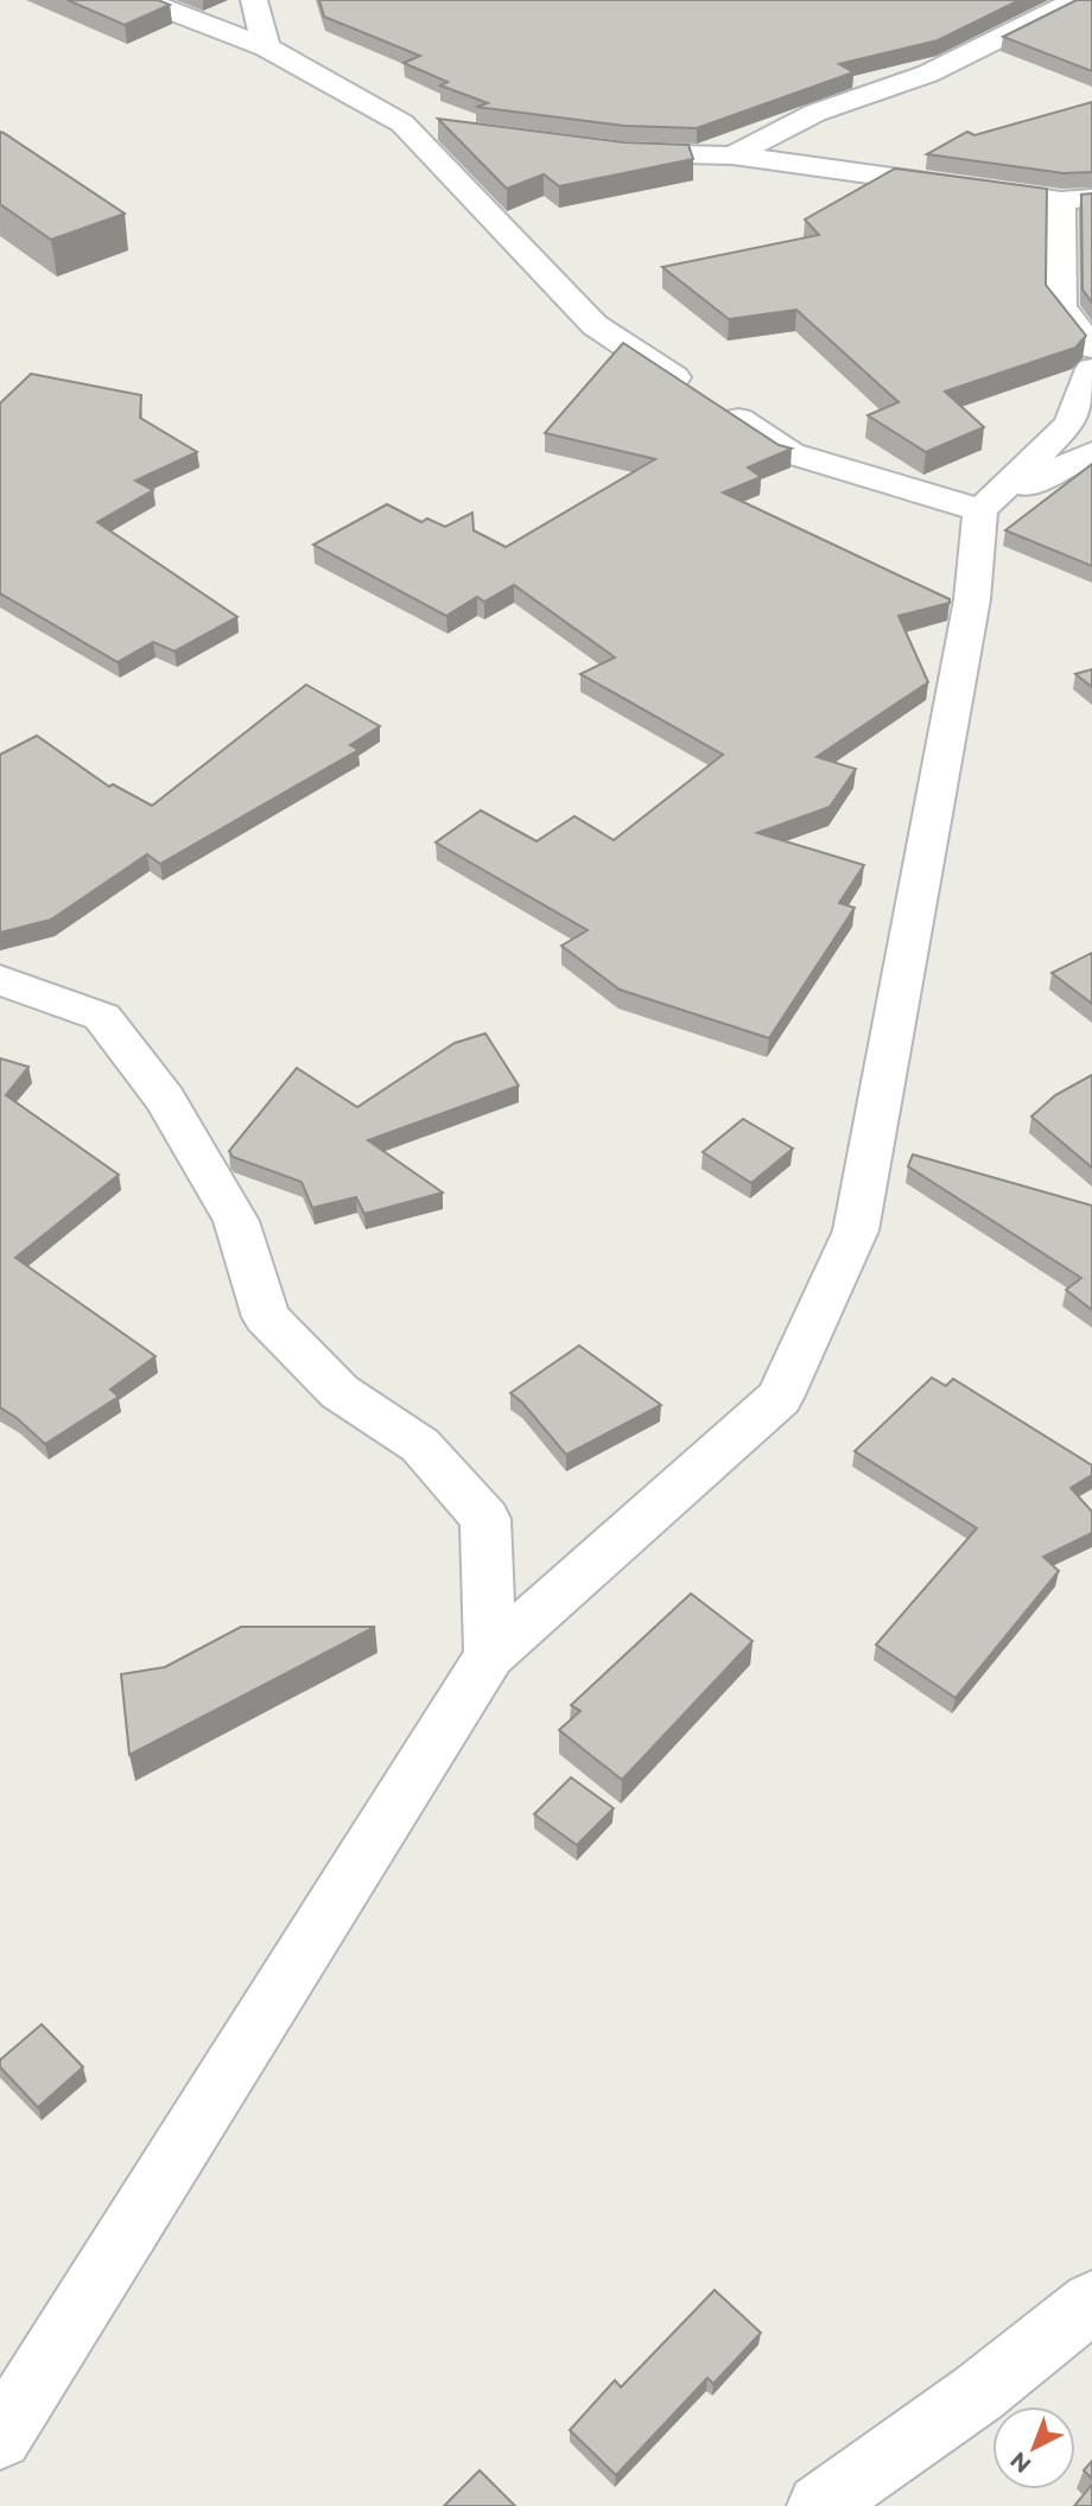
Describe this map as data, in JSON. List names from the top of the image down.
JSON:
{
  "north": "bottom left"
}
